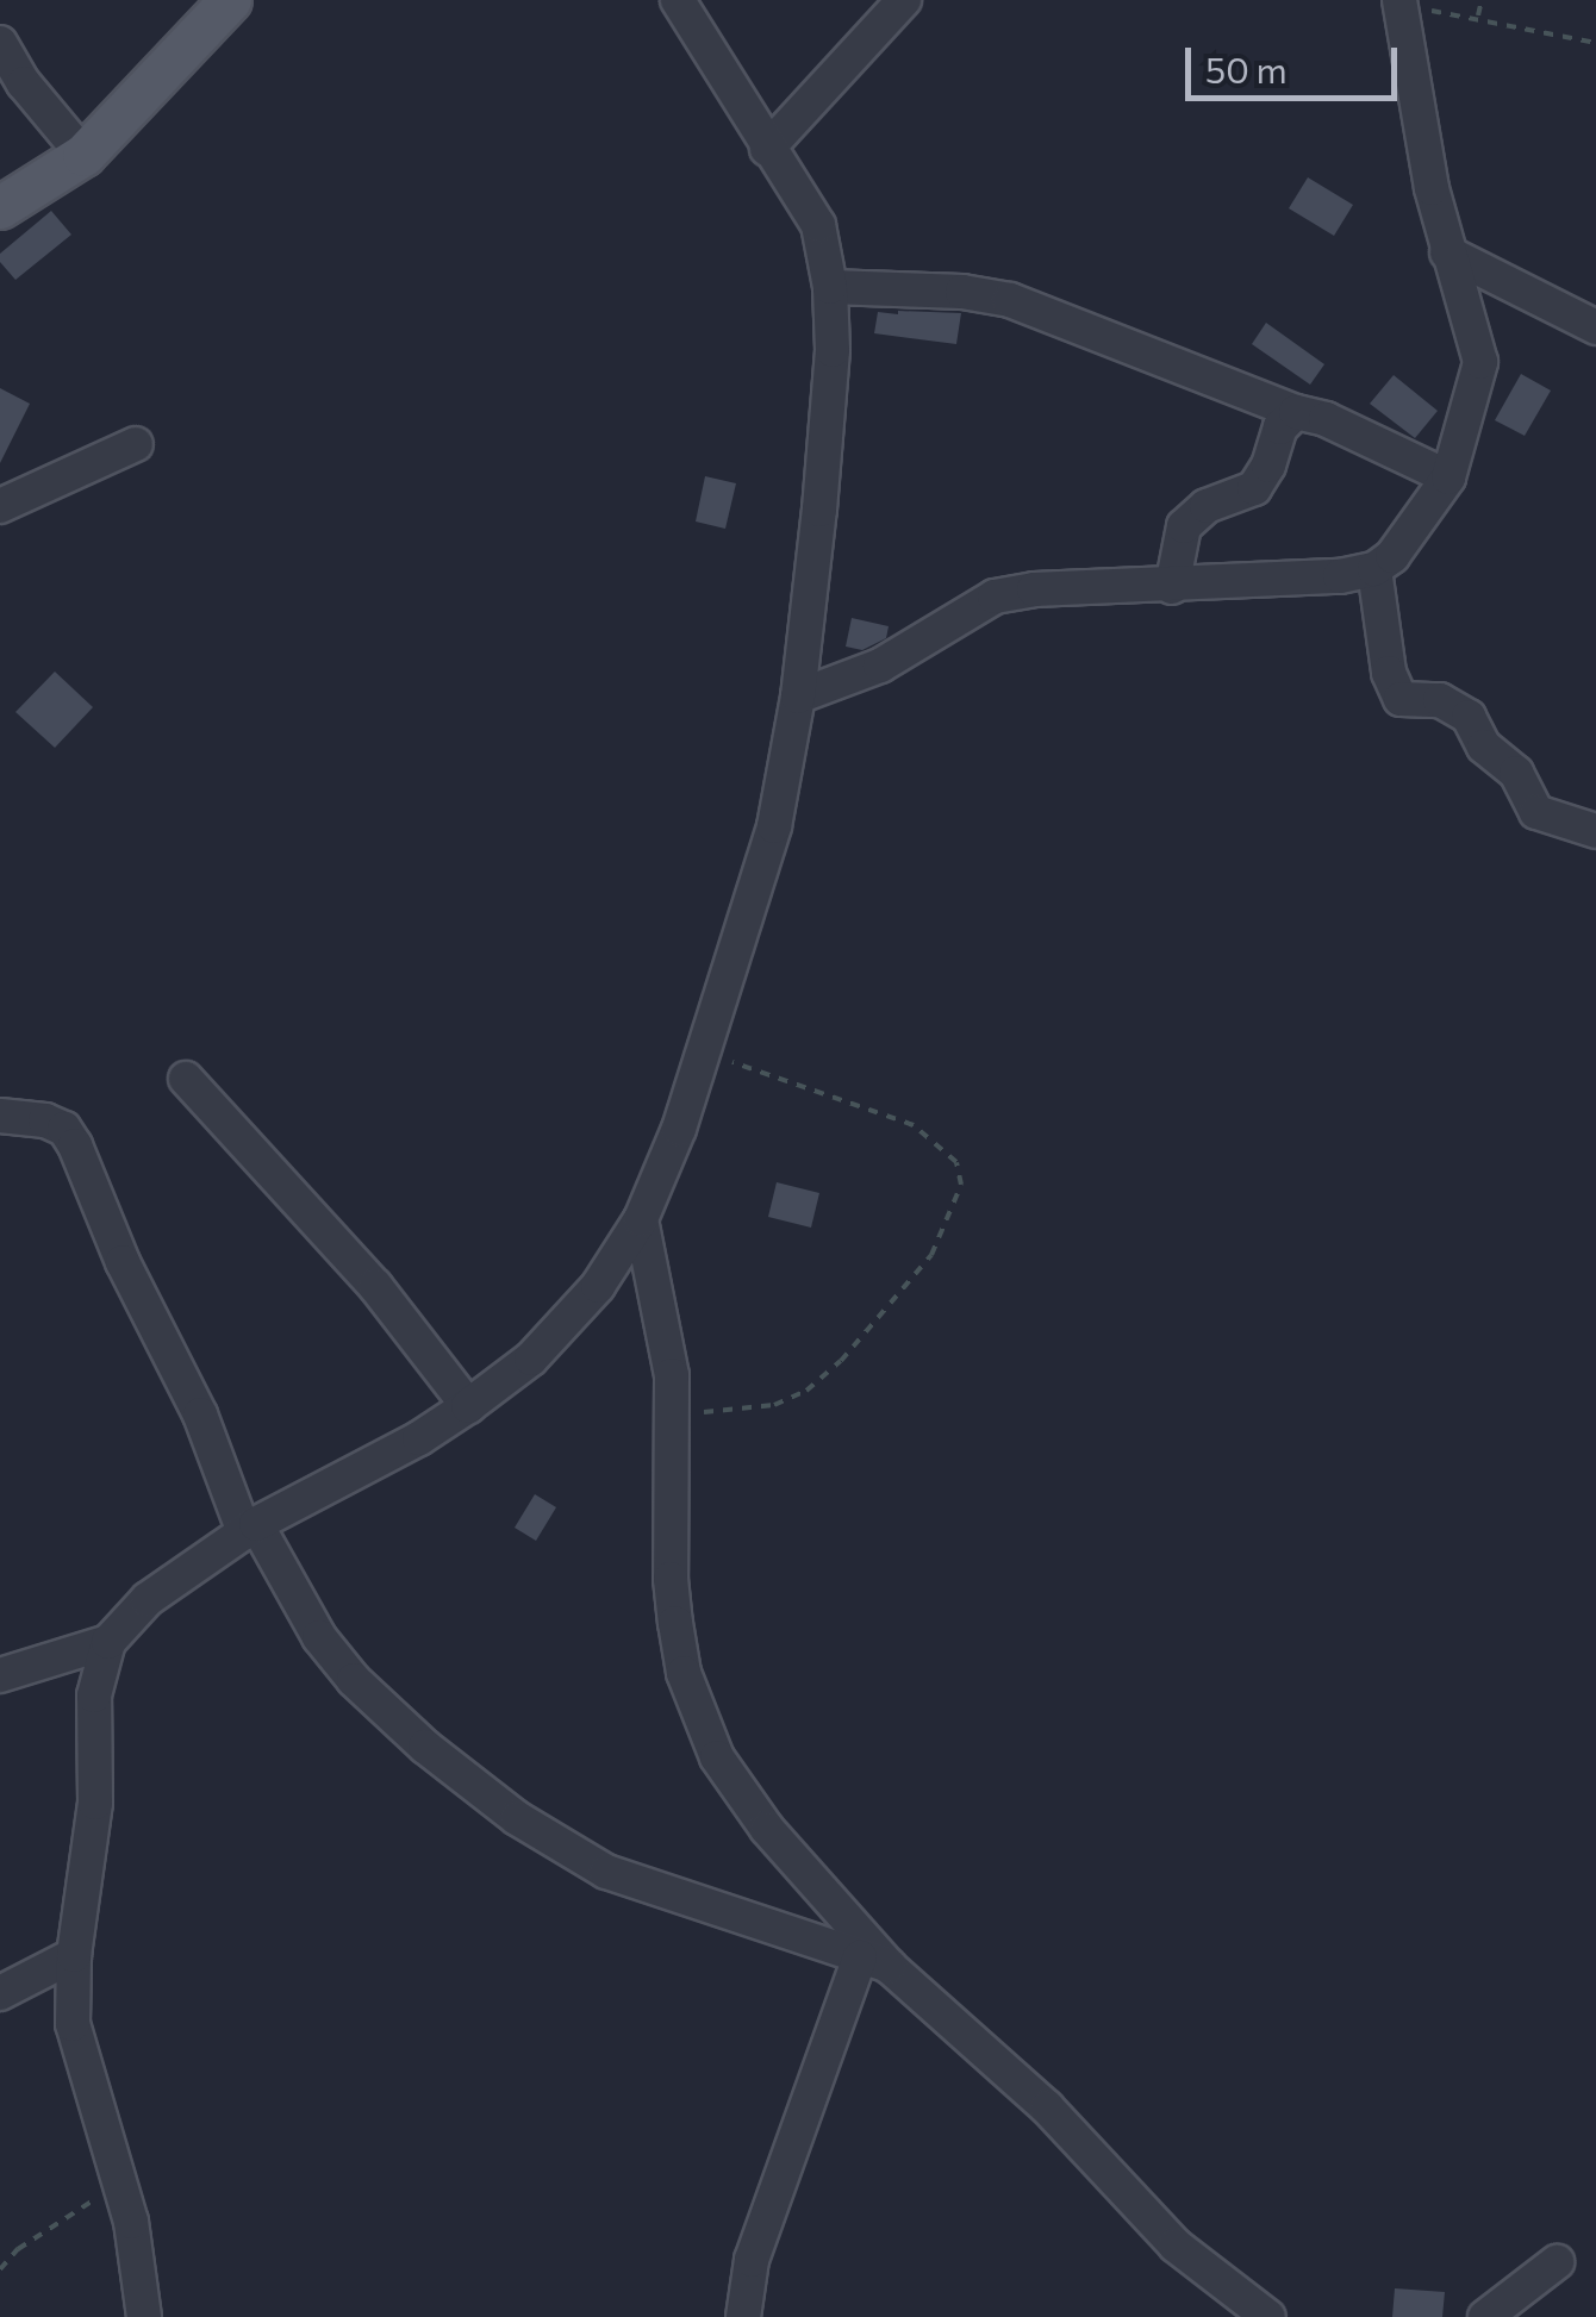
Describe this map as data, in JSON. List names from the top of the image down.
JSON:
{
  "scale_bar": "50 m"
}
